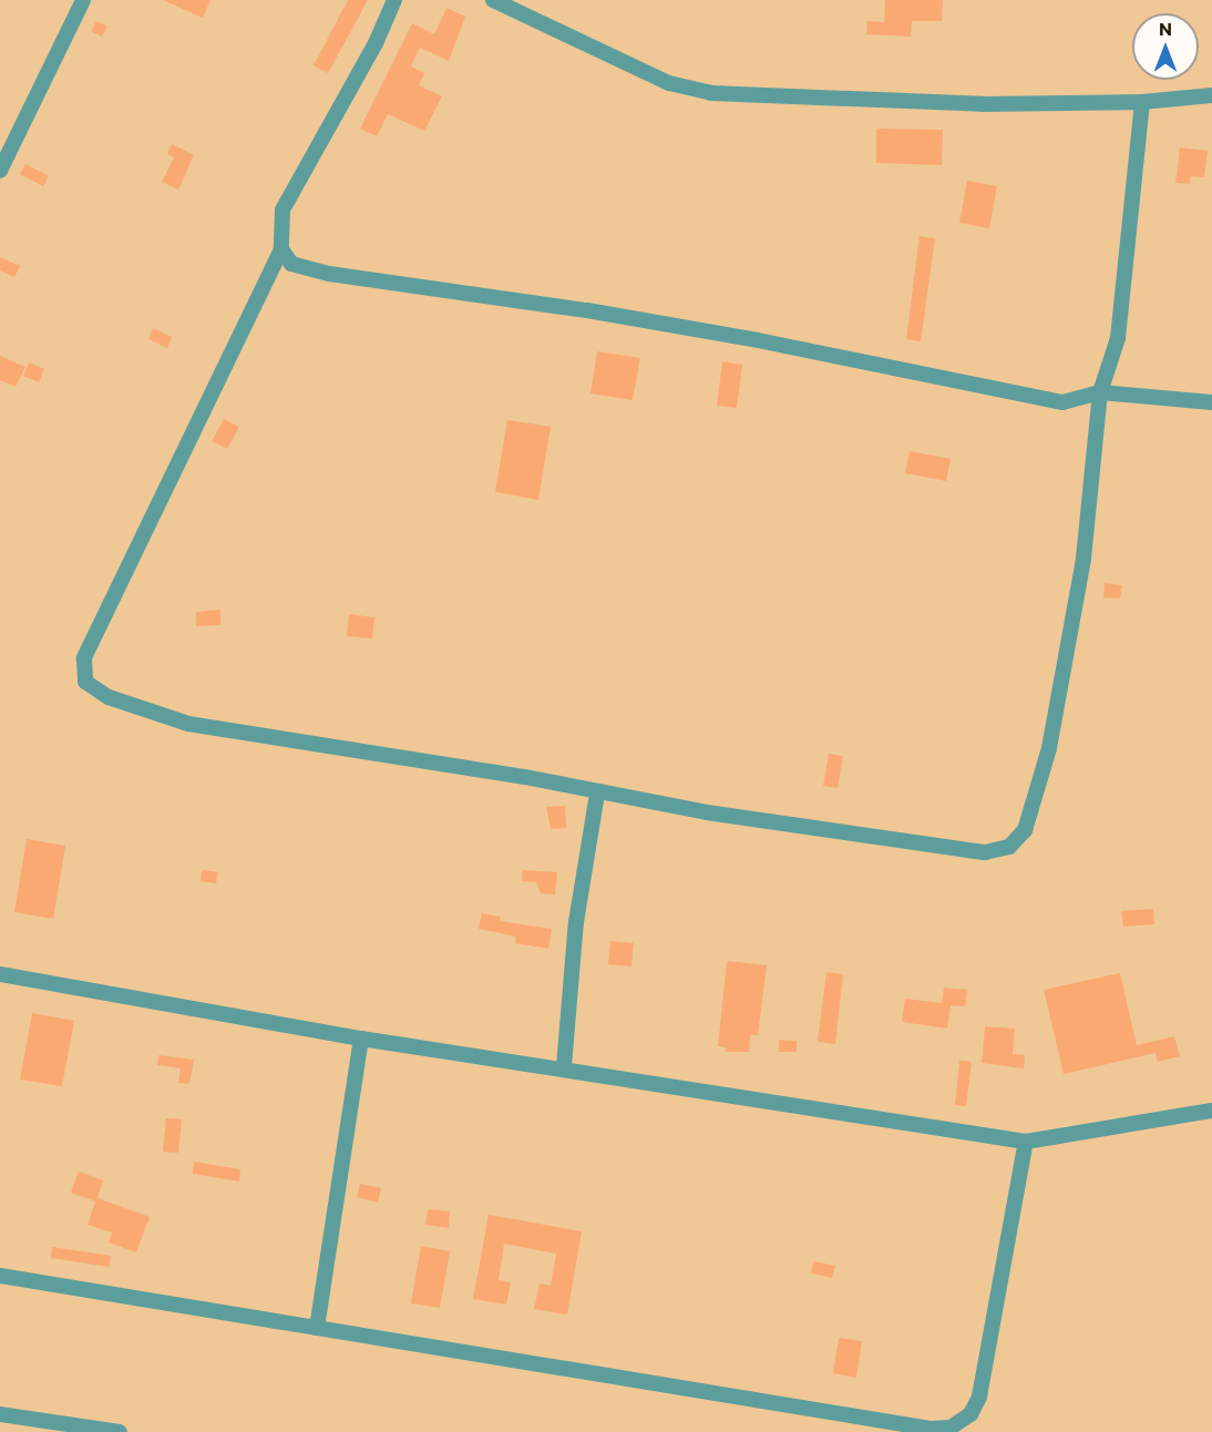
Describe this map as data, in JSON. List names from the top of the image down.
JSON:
{
  "north": "top"
}
